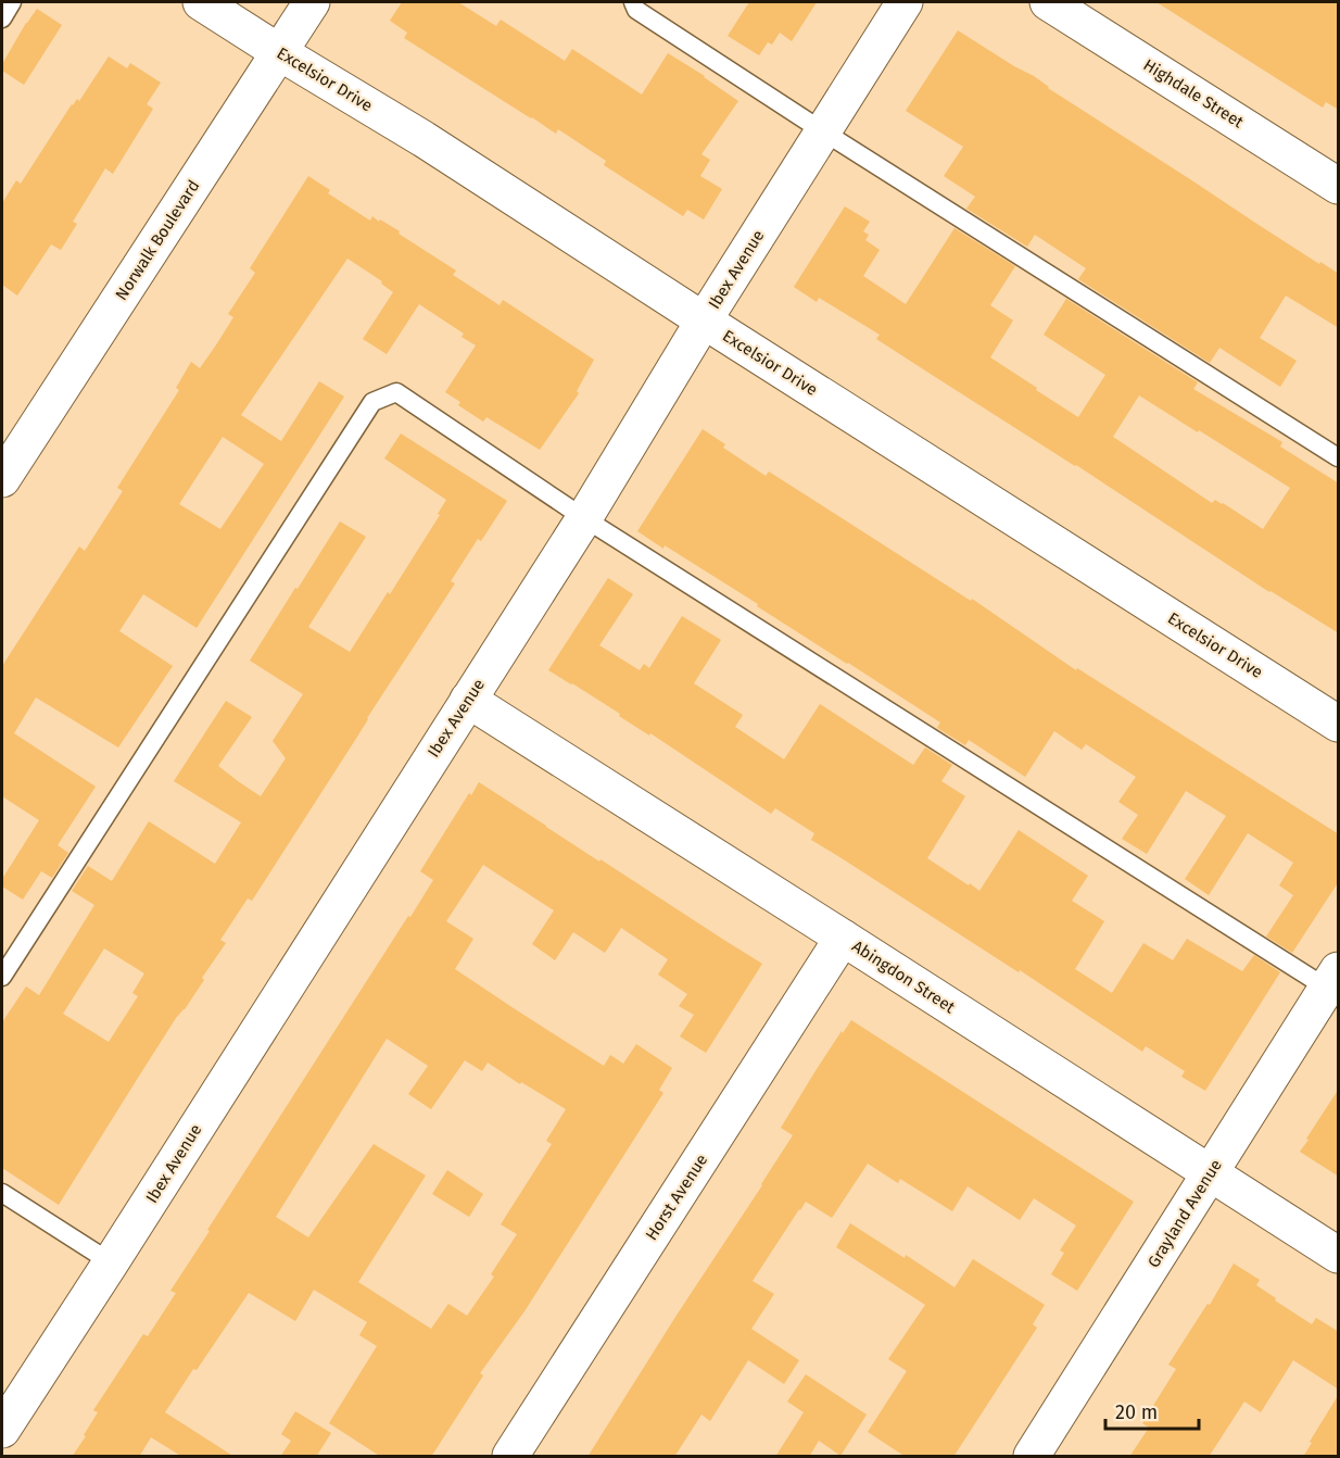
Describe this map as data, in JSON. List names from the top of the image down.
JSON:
{
  "streets": {
    "street": [
      "Excelsior Drive",
      "Highdale Street",
      "Norwalk Boulevard",
      "Ibex Avenue",
      "Abingdon Street",
      "Horst Avenue",
      "Grayland Avenue"
    ]
  },
  "crossings": [
    ["Excelsior Drive", "Norwalk Boulevard"],
    ["Excelsior Drive", "Ibex Avenue"],
    ["Ibex Avenue", "Abingdon Street"],
    ["Abingdon Street", "Horst Avenue"],
    ["Abingdon Street", "Grayland Avenue"]
  ],
  "scale_bar": "20 m"
}
